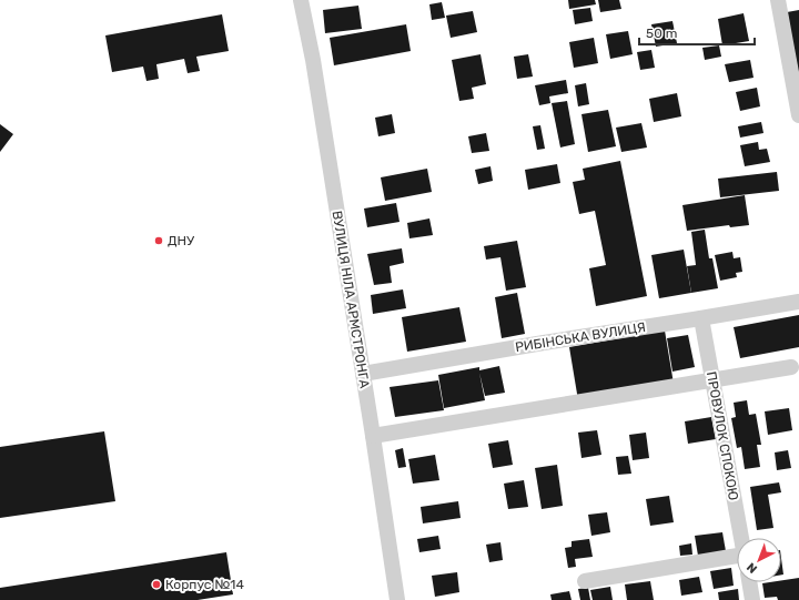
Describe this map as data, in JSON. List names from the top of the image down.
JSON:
{
  "streets": {
    "street": ["ВУЛИЦЯ НІЛА АРМСТРОНГА", "РИБІНСЬКА ВУЛИЦЯ", "ПРОВУЛОК СПОКОЮ"]
  },
  "crossings": [
    ["ВУЛИЦЯ НІЛА АРМСТРОНГА", "РИБІНСЬКА ВУЛИЦЯ"],
    ["РИБІНСЬКА ВУЛИЦЯ", "ПРОВУЛОК СПОКОЮ"]
  ],
  "places": ["ДНУ", "Корпус №14"],
  "scale_bar": "50 m",
  "north": "bottom left"
}
